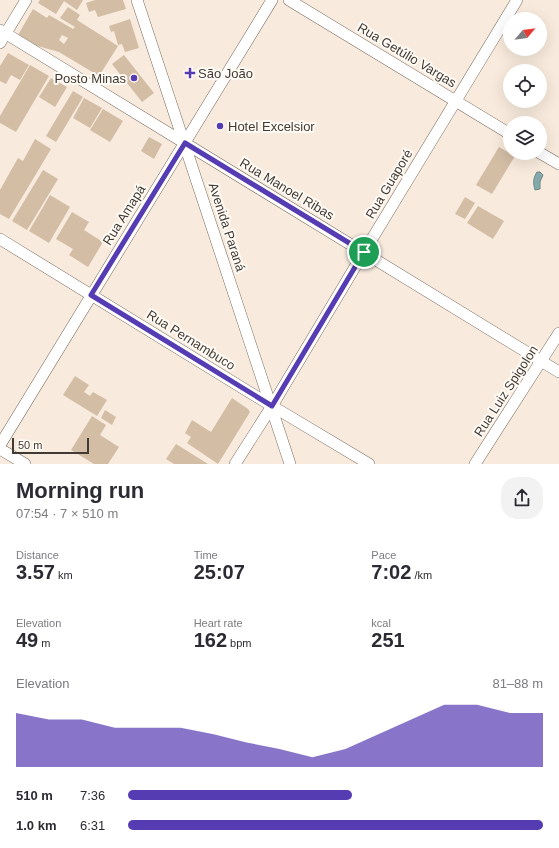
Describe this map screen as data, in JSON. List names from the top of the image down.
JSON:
{
  "streets": {
    "street": [
      "Rua Getúlio Vargas",
      "Rua Guaporé",
      "Rua Manoel Ribas",
      "Rua Amapá",
      "Avenida Paraná",
      "Rua Pernambuco",
      "Rua Luiz Spigolon"
    ]
  },
  "crossings": [
    ["Rua Getúlio Vargas", "Rua Guaporé"],
    ["Rua Guaporé", "Rua Manoel Ribas"],
    ["Rua Guaporé", "Avenida Paraná"],
    ["Rua Guaporé", "Rua Pernambuco"],
    ["Rua Manoel Ribas", "Rua Amapá"],
    ["Rua Manoel Ribas", "Avenida Paraná"],
    ["Rua Manoel Ribas", "Rua Luiz Spigolon"],
    ["Rua Amapá", "Avenida Paraná"],
    ["Rua Amapá", "Rua Pernambuco"],
    ["Avenida Paraná", "Rua Pernambuco"]
  ],
  "places": {
    "health": ["São João"],
    "other": ["Posto Minas", "Hotel Excelsior"]
  },
  "scale_bar": "50 m",
  "north": "top right",
  "page": {
    "scale": "50 m",
    "heading": ["Morning run", "07:54 · 7 × 510 m"],
    "stats": [
      ["Distance", "3.57 km"],
      ["Time", "25:07"],
      ["Pace", "7:02 /km"],
      ["Elevation", "49 m"],
      ["Heart rate", "162 bpm"],
      ["kcal", "251"]
    ],
    "chart": ["Elevation", "81–88 m"],
    "list": [
      {
        "name": "510 m",
        "note": "7:36"
      },
      {
        "name": "1.0 km",
        "note": "6:31"
      }
    ]
  }
}
